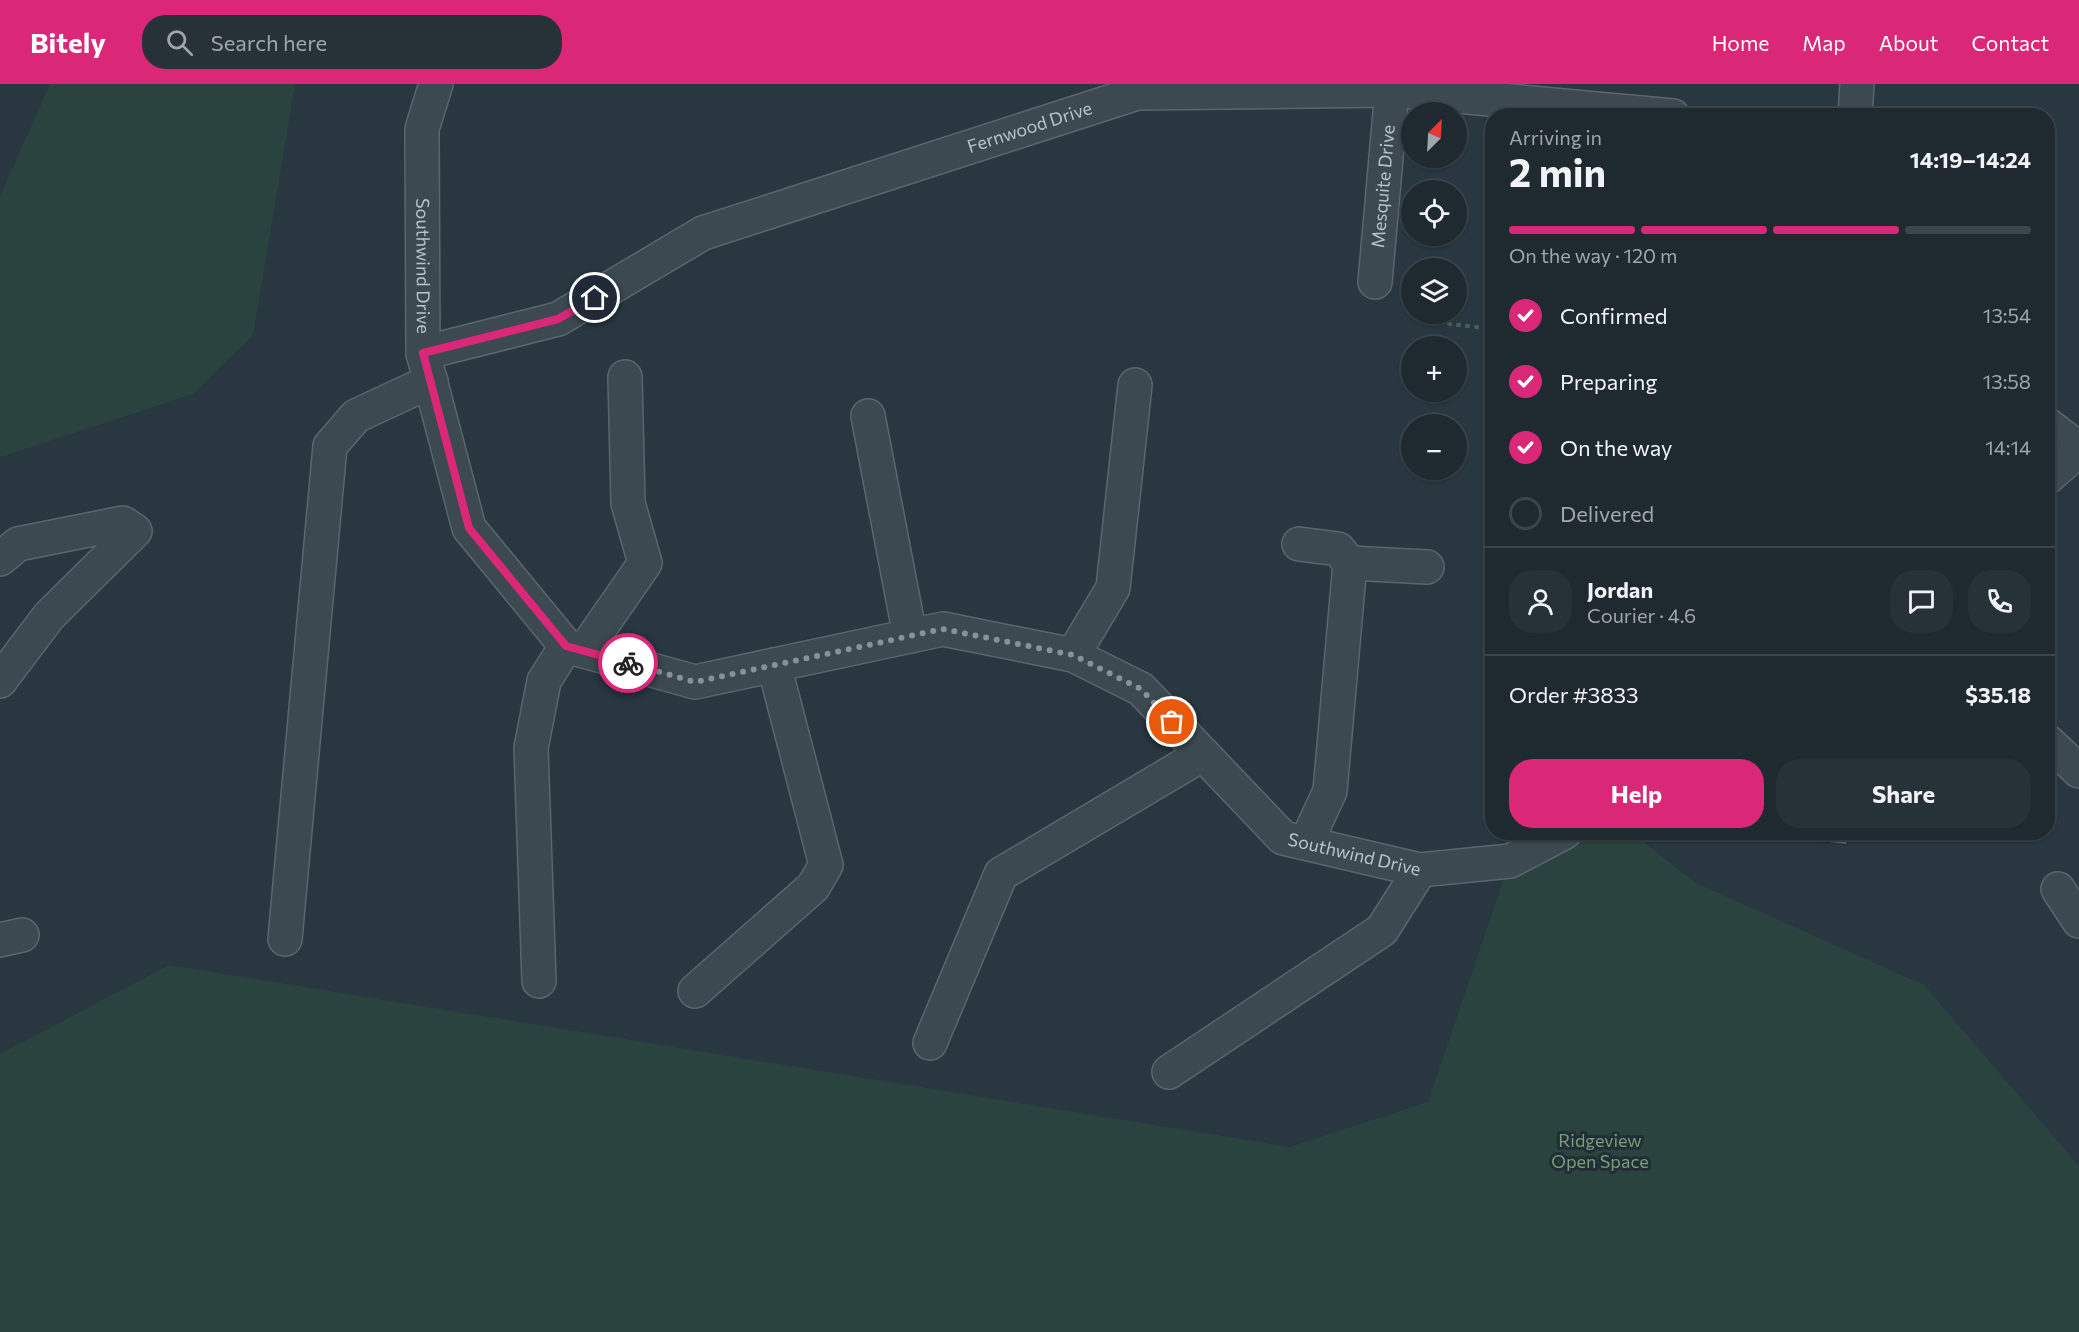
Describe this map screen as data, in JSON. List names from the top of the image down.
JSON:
{
  "streets": {
    "street": ["Fernwood Drive", "Mesquite Drive", "Southwind Drive"]
  },
  "crossings": [
    ["Fernwood Drive", "Mesquite Drive"],
    ["Fernwood Drive", "Southwind Drive"]
  ],
  "parks": ["Ridgeview Open Space"],
  "north": "top right",
  "page": {
    "header": "Bitely",
    "search": "Search here",
    "nav": [
      "Home",
      "Map",
      "About",
      "Contact"
    ],
    "map_buttons": ["+", "−"],
    "heading": ["2 min", "Arriving in", "14:19–14:24"],
    "panel": [
      "Jordan",
      "Courier · 4.6",
      "Order #3833",
      "$35.18"
    ],
    "bar": "On the way · 120 m",
    "list": [
      ["Confirmed", "13:54"],
      ["Preparing", "13:58"],
      ["On the way", "14:14"],
      "Delivered"
    ],
    "buttons": ["Help", "Share"]
  }
}
